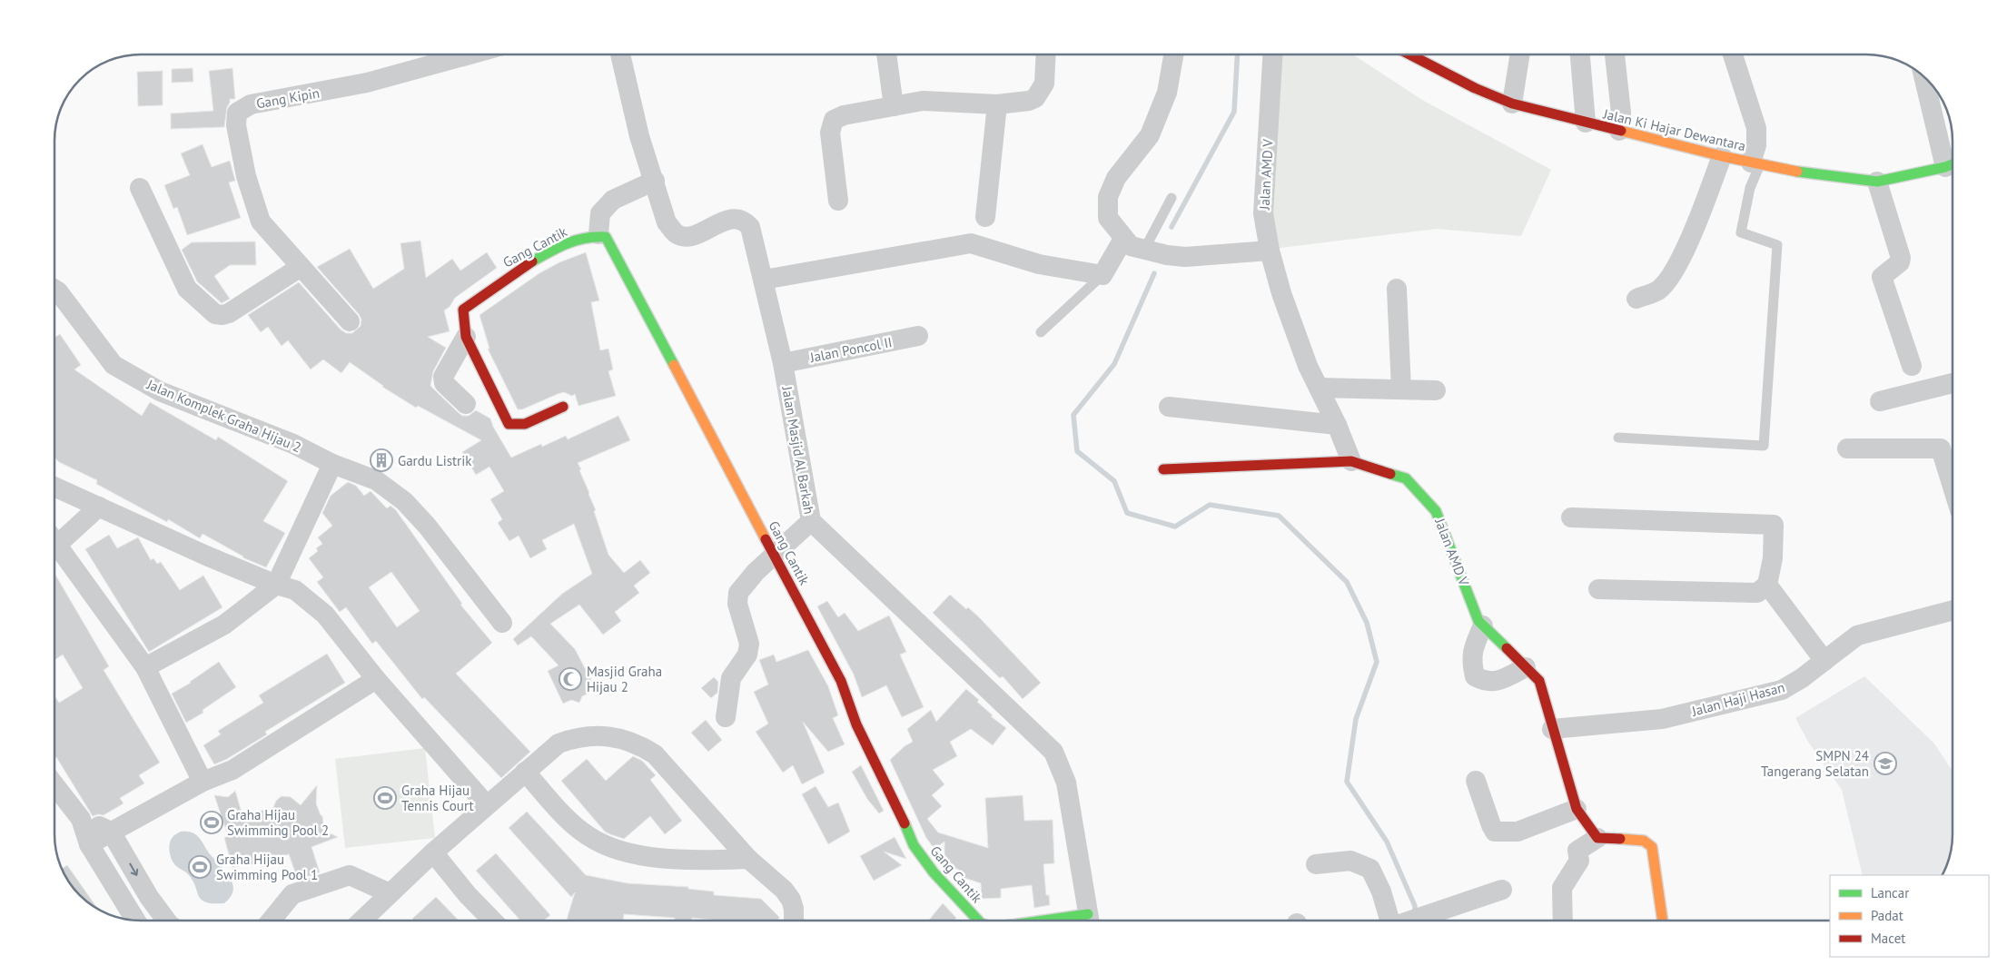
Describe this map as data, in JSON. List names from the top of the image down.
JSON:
{
  "streets": {
    "street": [
      "Gang Kipin",
      "Jalan Ki Hajar Dewantara",
      "Jalan AMD V",
      "Gang Cantik",
      "Jalan Poncol II",
      "Jalan Komplek Graha Hijau 2",
      "Jalan Masjid Al Barkah",
      "Jalan Haji Hasan"
    ]
  },
  "crossings": [
    ["Jalan AMD V", "Jalan Haji Hasan"],
    ["Jalan Poncol II", "Jalan Masjid Al Barkah"]
  ],
  "places": {
    "building": ["Gardu Listrik"],
    "mosque": ["Masjid Graha Hijau 2"],
    "school or university": ["SMPN 24 Tangerang Selatan"],
    "sports": ["Graha Hijau Tennis Court", "Graha Hijau Swimming Pool 2", "Graha Hijau Swimming Pool 1"]
  },
  "legend": ["Lancar", "Padat", "Macet"]
}
